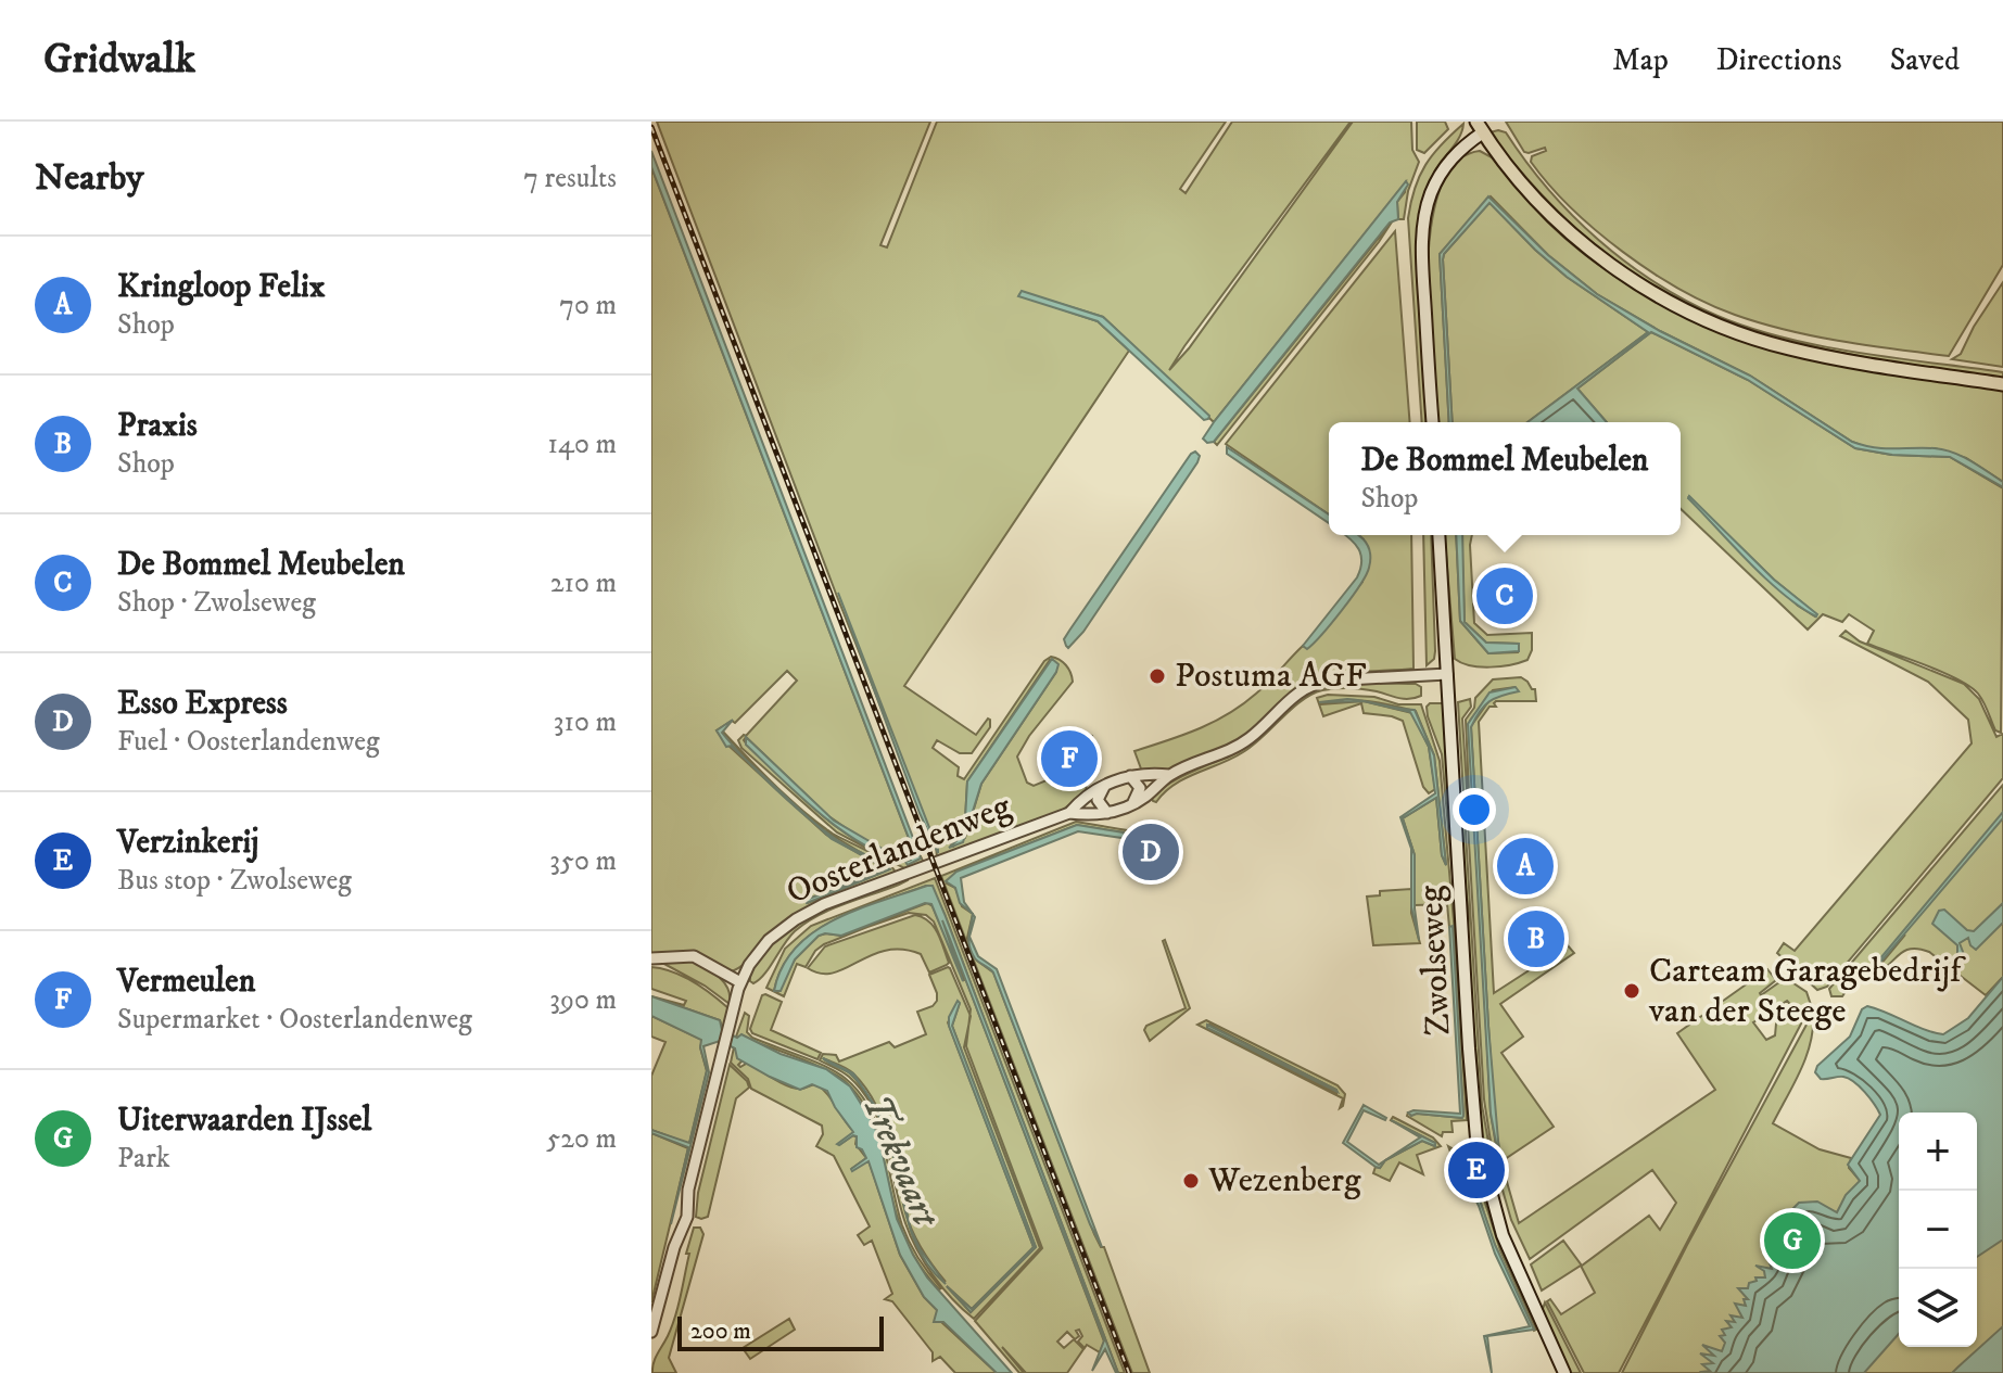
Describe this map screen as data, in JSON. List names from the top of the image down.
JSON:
{
  "streets": {
    "main road": ["Zwolseweg"],
    "street": ["Oosterlandenweg"]
  },
  "crossings": [
    ["Oosterlandenweg", "Zwolseweg"]
  ],
  "water": ["Trekvaart"],
  "places": ["Postuma AGF", "Carteam Garagebedrijf van der Steege", "Wezenberg"],
  "scale_bar": "200 m",
  "page": {
    "header": "Gridwalk",
    "nav": ["Map", "Directions", "Saved"],
    "heading": ["Nearby", "7 results"],
    "list": [
      {
        "mark": "A",
        "name": "Kringloop Felix",
        "note": "Shop",
        "value": "70 m"
      },
      {
        "mark": "B",
        "name": "Praxis",
        "note": "Shop",
        "value": "140 m"
      },
      {
        "mark": "C",
        "name": "De Bommel Meubelen",
        "note": "Shop · Zwolseweg",
        "value": "210 m"
      },
      {
        "mark": "D",
        "name": "Esso Express",
        "note": "Fuel · Oosterlandenweg",
        "value": "310 m"
      },
      {
        "mark": "E",
        "name": "Verzinkerij",
        "note": "Bus stop · Zwolseweg",
        "value": "350 m"
      },
      {
        "mark": "F",
        "name": "Vermeulen",
        "note": "Supermarket · Oosterlandenweg",
        "value": "390 m"
      },
      {
        "mark": "G",
        "name": "Uiterwaarden IJssel",
        "note": "Park",
        "value": "520 m"
      }
    ],
    "popup": ["De Bommel Meubelen", "Shop"],
    "pins": [
      "C",
      "F",
      "D",
      "A",
      "B",
      "E",
      "G"
    ],
    "map_buttons": ["+", "−"],
    "scale": "200 m"
  }
}
